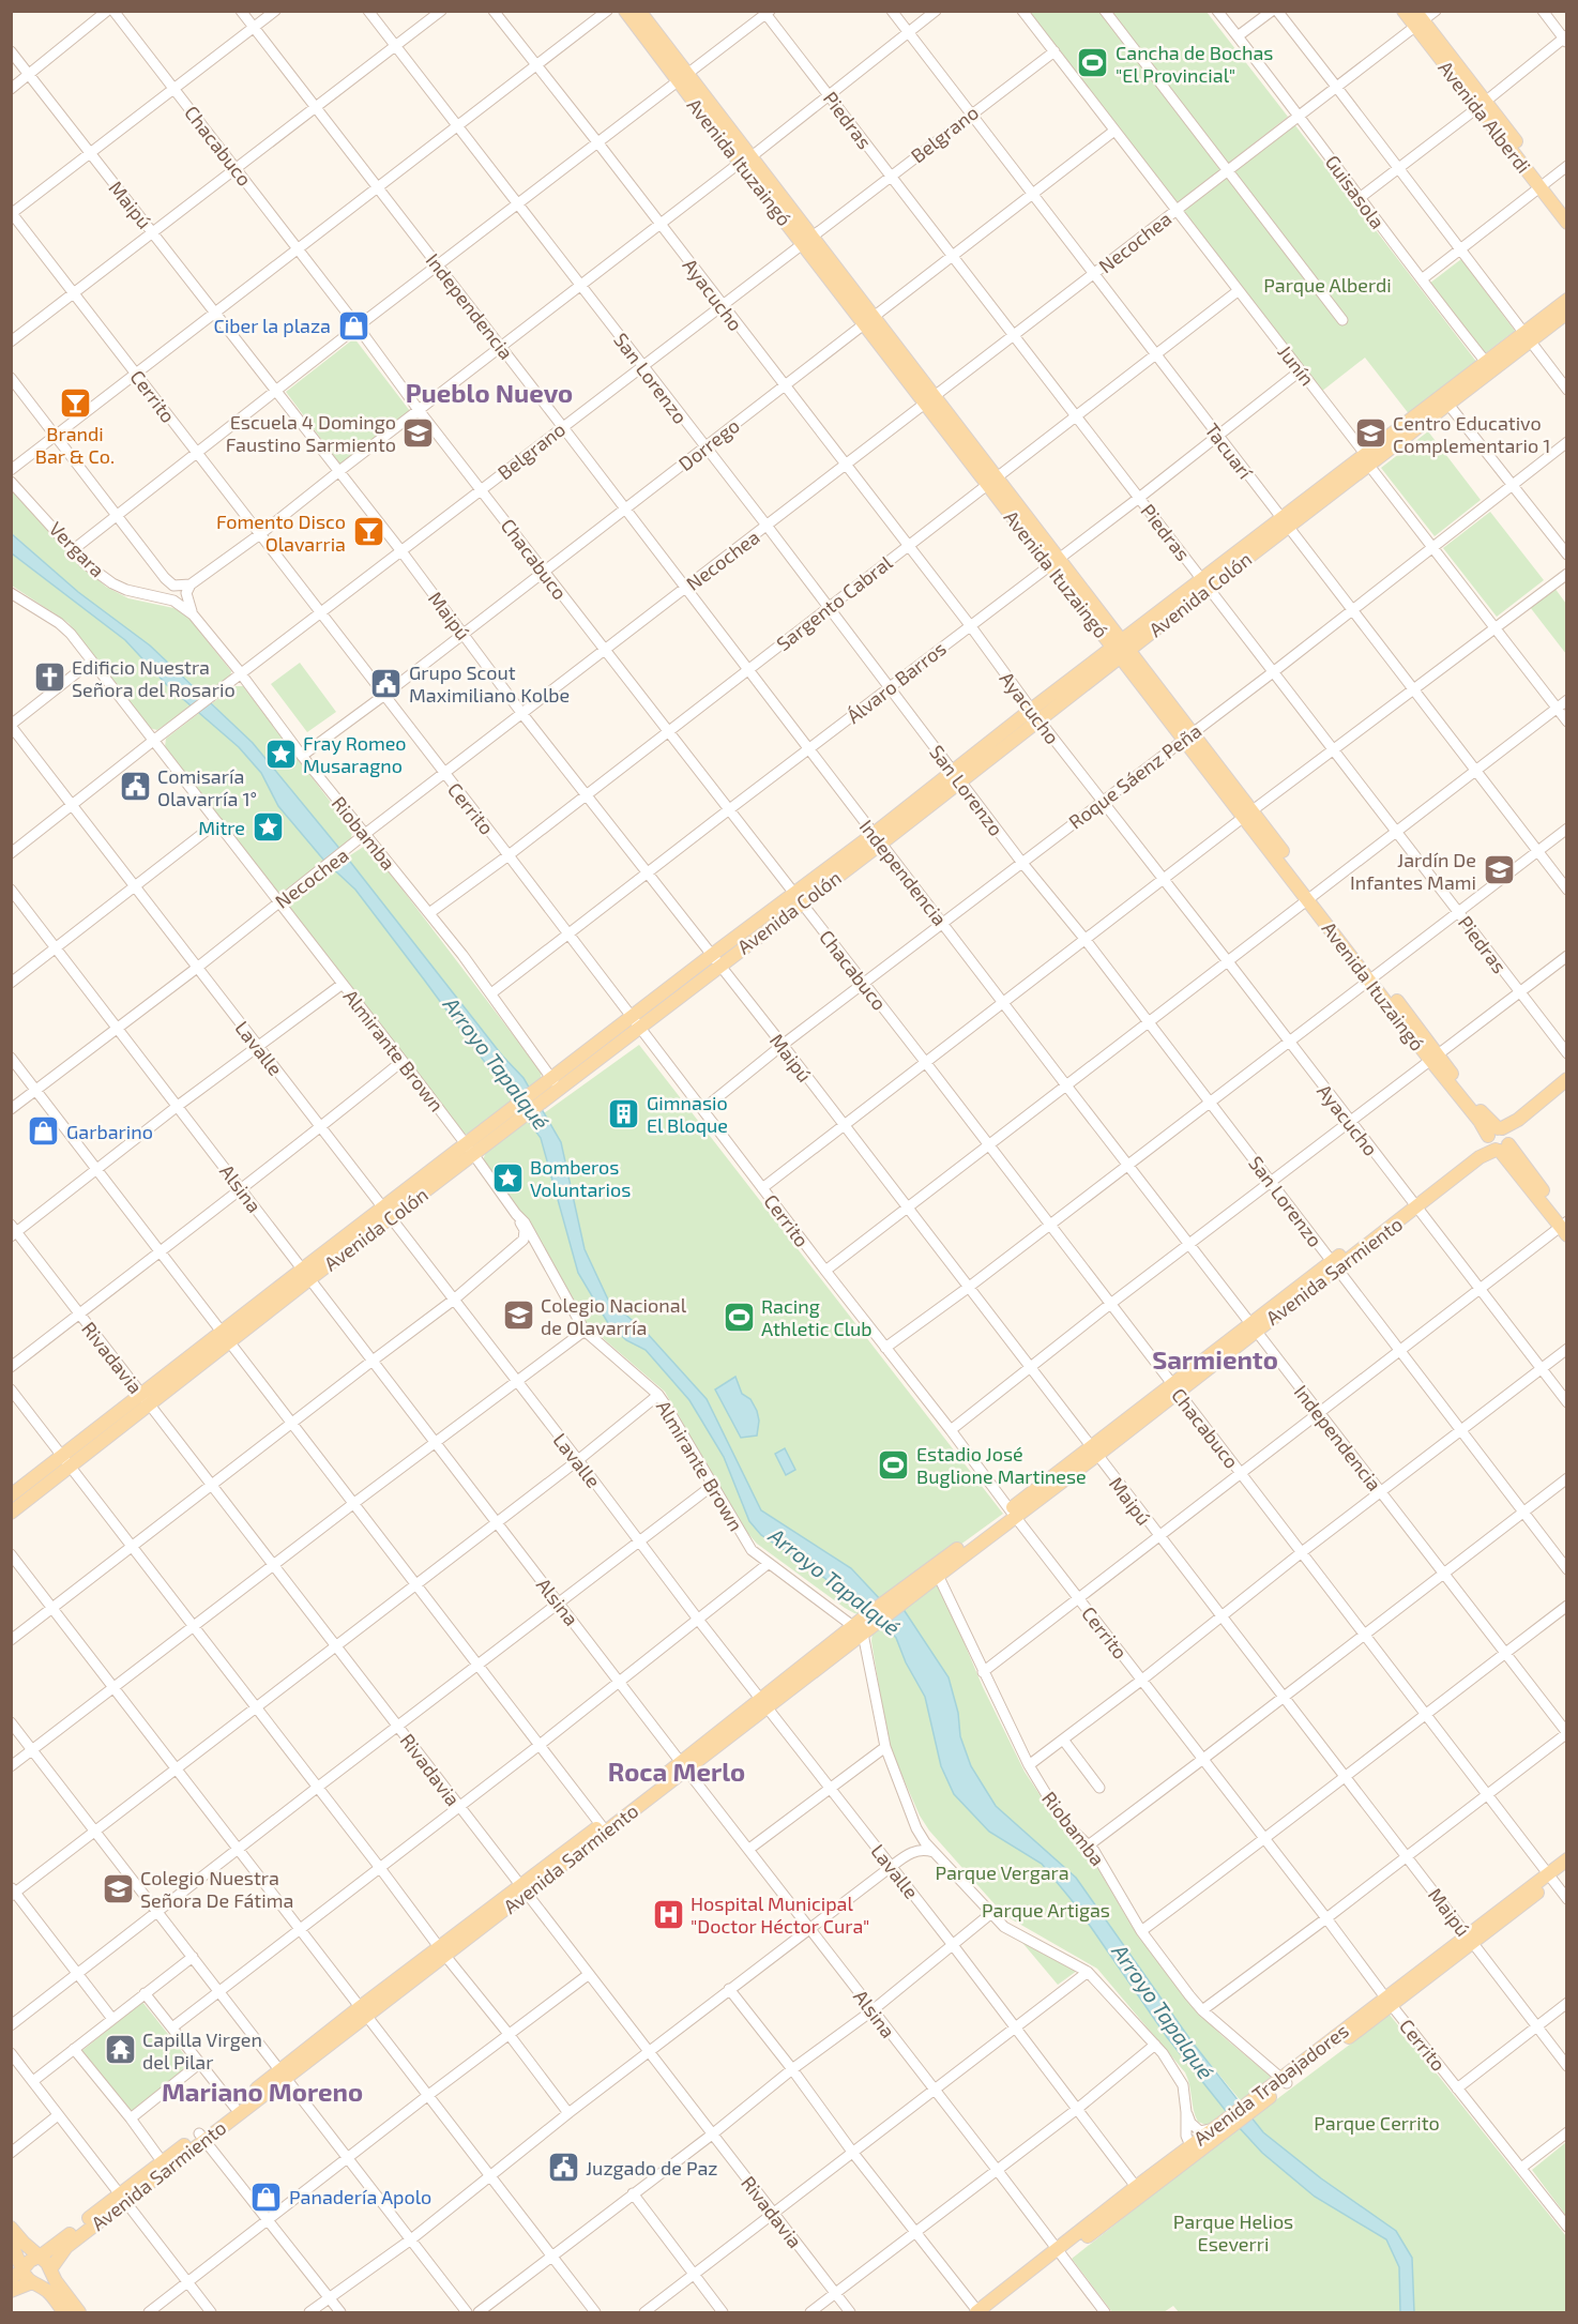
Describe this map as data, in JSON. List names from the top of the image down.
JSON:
{
  "streets": {
    "main road": [
      "Avenida Alberdi",
      "Avenida Ituzaingó",
      "Avenida Colón",
      "Avenida Sarmiento",
      "Avenida Trabajadores"
    ],
    "street": [
      "Piedras",
      "Belgrano",
      "Chacabuco",
      "Guisasola",
      "Maipú",
      "Necochea",
      "Ayacucho",
      "Independencia",
      "Junín",
      "San Lorenzo",
      "Cerrito",
      "Dorrego",
      "Tacuarí",
      "Vergara",
      "Sargento Cabral",
      "Álvaro Barros",
      "Roque Sáenz Peña",
      "Riobamba",
      "Lavalle",
      "Almirante Brown",
      "Alsina",
      "Rivadavia"
    ]
  },
  "crossings": [
    ["Avenida Alberdi", "Necochea"],
    ["Piedras", "Belgrano"],
    ["Piedras", "Necochea"],
    ["Piedras", "Dorrego"],
    ["Piedras", "Avenida Colón"],
    ["Piedras", "Sargento Cabral"],
    ["Piedras", "Álvaro Barros"],
    ["Piedras", "Roque Sáenz Peña"],
    ["Belgrano", "Chacabuco"],
    ["Belgrano", "Avenida Ituzaingó"],
    ["Belgrano", "Maipú"],
    ["Belgrano", "Ayacucho"],
    ["Belgrano", "Independencia"],
    ["Belgrano", "Junín"],
    ["Belgrano", "San Lorenzo"],
    ["Belgrano", "Cerrito"],
    ["Belgrano", "Tacuarí"],
    ["Belgrano", "Riobamba"],
    ["Belgrano", "Lavalle"],
    ["Belgrano", "Almirante Brown"],
    ["Chacabuco", "Necochea"],
    ["Chacabuco", "Dorrego"],
    ["Chacabuco", "Avenida Colón"],
    ["Chacabuco", "Sargento Cabral"],
    ["Chacabuco", "Álvaro Barros"],
    ["Chacabuco", "Roque Sáenz Peña"],
    ["Chacabuco", "Avenida Sarmiento"],
    ["Chacabuco", "Avenida Trabajadores"],
    ["Avenida Ituzaingó", "Necochea"],
    ["Avenida Ituzaingó", "Dorrego"],
    ["Avenida Ituzaingó", "Avenida Colón"],
    ["Avenida Ituzaingó", "Sargento Cabral"],
    ["Avenida Ituzaingó", "Álvaro Barros"],
    ["Avenida Ituzaingó", "Roque Sáenz Peña"],
    ["Avenida Ituzaingó", "Avenida Sarmiento"],
    ["Guisasola", "Necochea"],
    ["Guisasola", "Avenida Colón"],
    ["Maipú", "Necochea"],
    ["Maipú", "Dorrego"],
    ["Maipú", "Avenida Colón"],
    ["Maipú", "Sargento Cabral"],
    ["Maipú", "Álvaro Barros"],
    ["Maipú", "Roque Sáenz Peña"],
    ["Maipú", "Avenida Sarmiento"],
    ["Maipú", "Avenida Trabajadores"],
    ["Necochea", "Ayacucho"],
    ["Necochea", "Independencia"],
    ["Necochea", "Junín"],
    ["Necochea", "San Lorenzo"],
    ["Necochea", "Cerrito"],
    ["Necochea", "Tacuarí"],
    ["Necochea", "Riobamba"],
    ["Necochea", "Lavalle"],
    ["Necochea", "Almirante Brown"],
    ["Necochea", "Alsina"],
    ["Ayacucho", "Dorrego"],
    ["Ayacucho", "Avenida Colón"],
    ["Ayacucho", "Sargento Cabral"],
    ["Ayacucho", "Álvaro Barros"],
    ["Ayacucho", "Roque Sáenz Peña"],
    ["Ayacucho", "Avenida Sarmiento"],
    ["Independencia", "Dorrego"],
    ["Independencia", "Avenida Colón"],
    ["Independencia", "Sargento Cabral"],
    ["Independencia", "Álvaro Barros"],
    ["Independencia", "Roque Sáenz Peña"],
    ["Independencia", "Avenida Sarmiento"],
    ["Junín", "Dorrego"],
    ["Junín", "Avenida Colón"],
    ["Junín", "Sargento Cabral"],
    ["Junín", "Álvaro Barros"],
    ["Junín", "Roque Sáenz Peña"],
    ["San Lorenzo", "Dorrego"],
    ["San Lorenzo", "Avenida Colón"],
    ["San Lorenzo", "Sargento Cabral"],
    ["San Lorenzo", "Álvaro Barros"],
    ["San Lorenzo", "Roque Sáenz Peña"],
    ["San Lorenzo", "Avenida Sarmiento"],
    ["Cerrito", "Dorrego"],
    ["Cerrito", "Avenida Colón"],
    ["Cerrito", "Sargento Cabral"],
    ["Cerrito", "Álvaro Barros"],
    ["Cerrito", "Roque Sáenz Peña"],
    ["Cerrito", "Avenida Sarmiento"],
    ["Cerrito", "Avenida Trabajadores"],
    ["Dorrego", "Tacuarí"],
    ["Dorrego", "Riobamba"],
    ["Tacuarí", "Avenida Colón"],
    ["Tacuarí", "Sargento Cabral"],
    ["Tacuarí", "Álvaro Barros"],
    ["Tacuarí", "Roque Sáenz Peña"],
    ["Vergara", "Riobamba"],
    ["Avenida Colón", "Riobamba"],
    ["Avenida Colón", "Lavalle"],
    ["Avenida Colón", "Almirante Brown"],
    ["Avenida Colón", "Alsina"],
    ["Avenida Colón", "Rivadavia"],
    ["Sargento Cabral", "Riobamba"],
    ["Álvaro Barros", "Riobamba"],
    ["Riobamba", "Avenida Sarmiento"],
    ["Riobamba", "Avenida Trabajadores"],
    ["Lavalle", "Avenida Sarmiento"],
    ["Lavalle", "Avenida Trabajadores"],
    ["Almirante Brown", "Avenida Sarmiento"],
    ["Alsina", "Avenida Sarmiento"],
    ["Alsina", "Avenida Trabajadores"],
    ["Avenida Sarmiento", "Rivadavia"]
  ],
  "districts": [
    "Pueblo Nuevo",
    "Sarmiento",
    "Roca Merlo",
    "Mariano Moreno"
  ],
  "water": ["Arroyo Tapalqué"],
  "parks": [
    "Parque Alberdi",
    "Parque Vergara",
    "Parque Artigas",
    "Parque Cerrito",
    "Parque Helios Eseverri"
  ],
  "places": {
    "sports": ["Cancha de Bochas \"El Provincial\"", "Racing Athletic Club", "Estadio José Buglione Martinese"],
    "shop": ["Ciber la plaza", "Garbarino", "Panadería Apolo"],
    "bar": ["Brandi Bar & Co.", "Fomento Disco Olavarria"],
    "school or university": [
      "Escuela 4 Domingo Faustino Sarmiento",
      "Centro Educativo Complementario 1",
      "Jardín De Infantes Mami",
      "Colegio Nacional de Olavarría",
      "Colegio Nuestra Señora De Fátima"
    ],
    "church": ["Edificio Nuestra Señora del Rosario"],
    "public building": ["Grupo Scout Maximiliano Kolbe", "Comisaría Olavarría 1°", "Juzgado de Paz"],
    "place": ["Fray Romeo Musaragno", "Mitre", "Bomberos Voluntarios"],
    "building": ["Gimnasio El Bloque"],
    "hospital": ["Hospital Municipal \"Doctor Héctor Cura\""],
    "temple": ["Capilla Virgen del Pilar"]
  }
}
